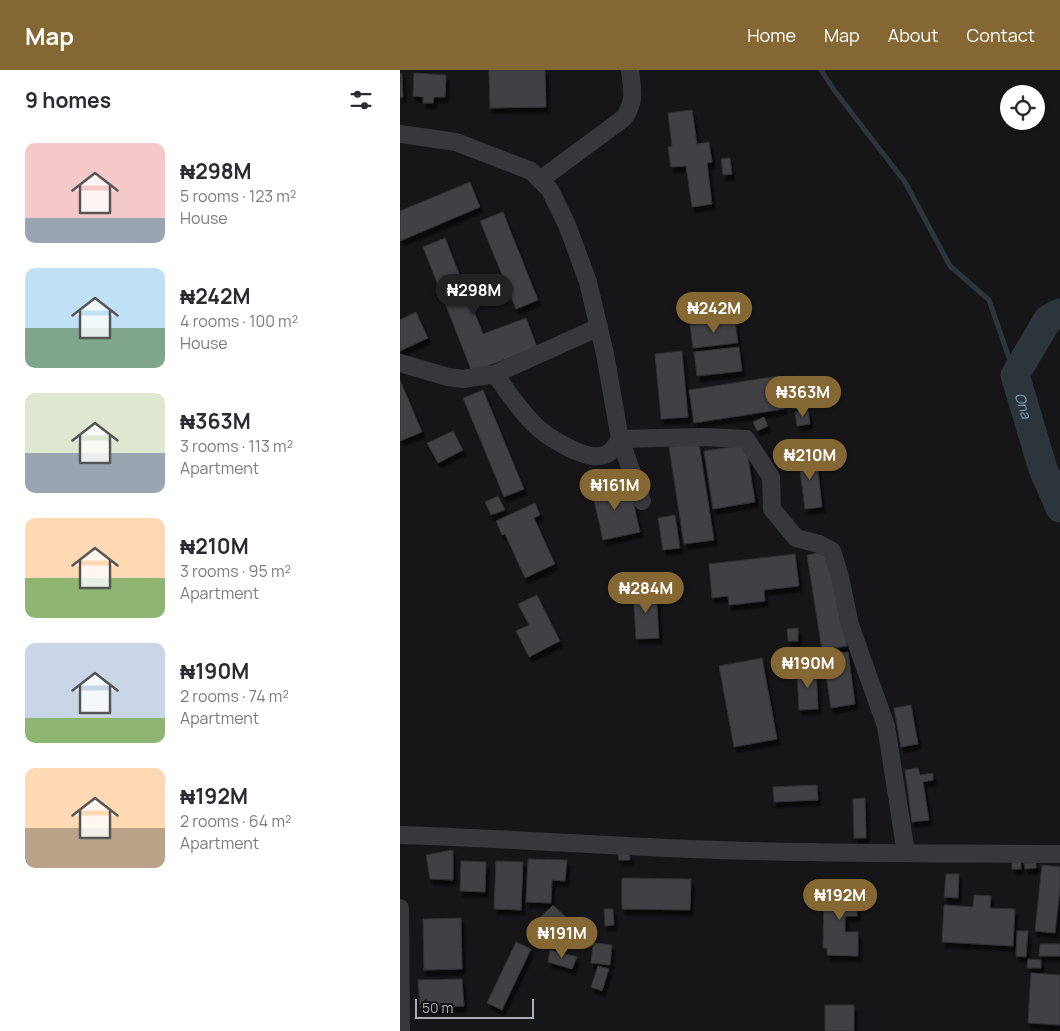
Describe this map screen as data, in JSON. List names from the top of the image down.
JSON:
{
  "water": ["Ona"],
  "scale_bar": "50 m",
  "page": {
    "header": "Map",
    "nav": [
      "Home",
      "Map",
      "About",
      "Contact"
    ],
    "heading": "9 homes",
    "list": [
      {
        "name": "₦298M",
        "note": "5 rooms · 123 m² · House"
      },
      {
        "name": "₦242M",
        "note": "4 rooms · 100 m² · House"
      },
      {
        "name": "₦363M",
        "note": "3 rooms · 113 m² · Apartment"
      },
      {
        "name": "₦210M",
        "note": "3 rooms · 95 m² · Apartment"
      },
      {
        "name": "₦190M",
        "note": "2 rooms · 74 m² · Apartment"
      },
      {
        "name": "₦192M",
        "note": "2 rooms · 64 m² · Apartment"
      }
    ],
    "price": [
      "₦298M",
      "₦242M",
      "₦363M",
      "₦210M",
      "₦161M",
      "₦284M",
      "₦190M",
      "₦192M",
      "₦191M"
    ],
    "scale": "50 m"
  }
}
